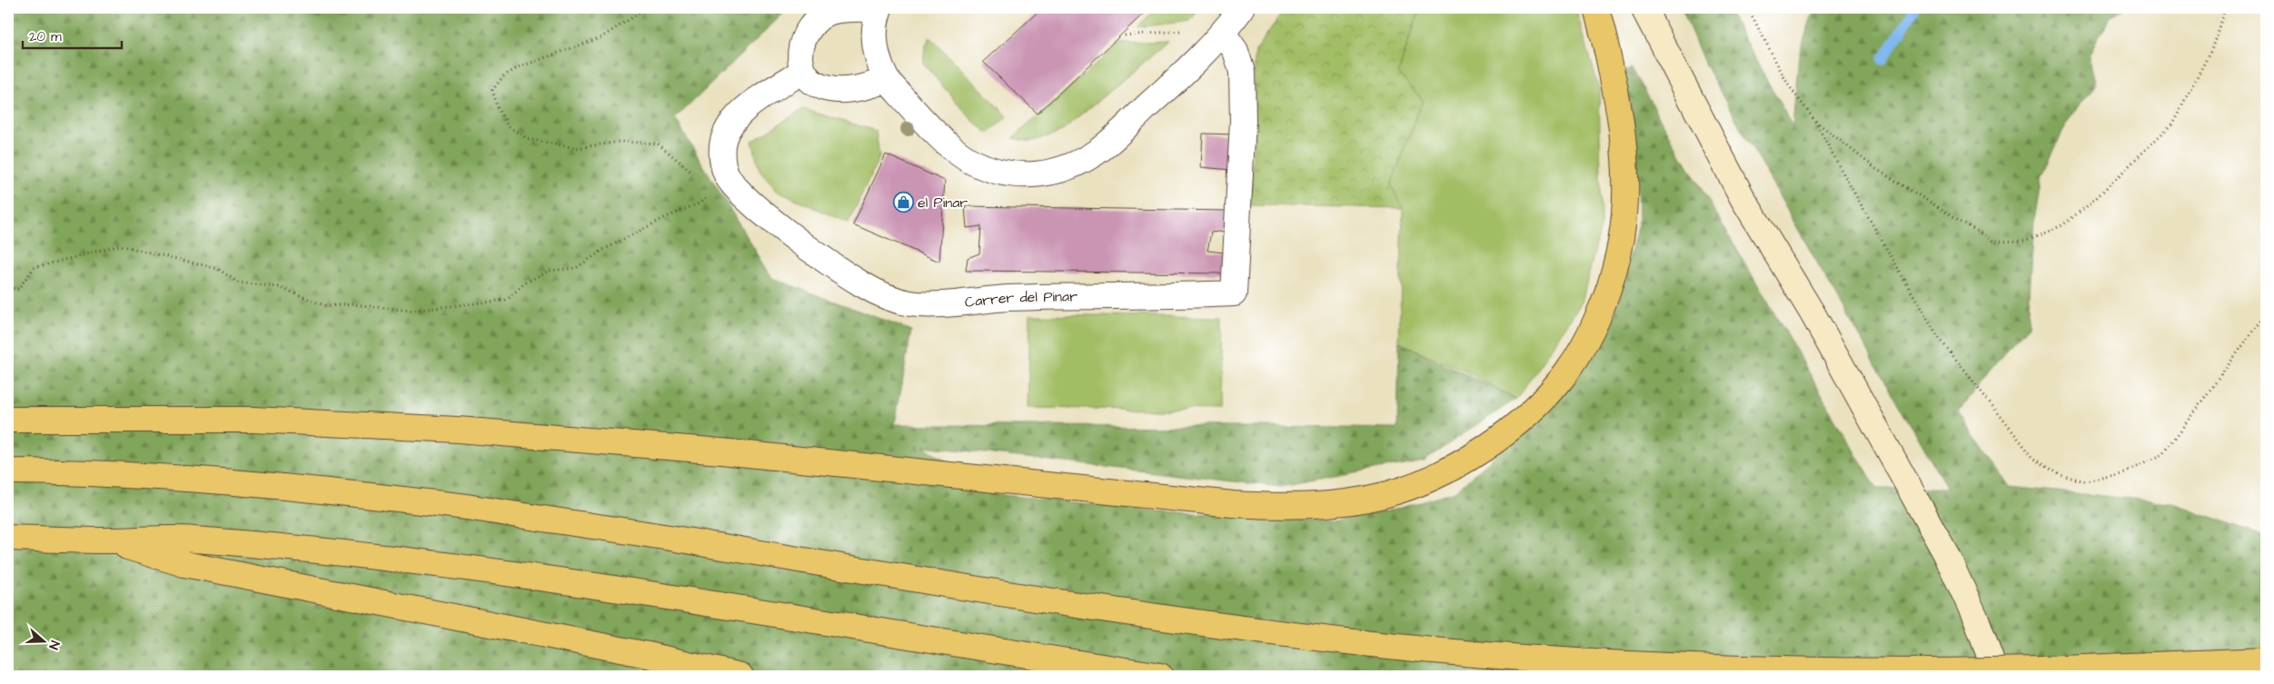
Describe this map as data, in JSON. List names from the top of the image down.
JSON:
{
  "streets": {
    "street": ["Carrer del Pinar"]
  },
  "places": {
    "shop": ["el Pinar"]
  },
  "scale_bar": "20 m",
  "north": "right"
}
